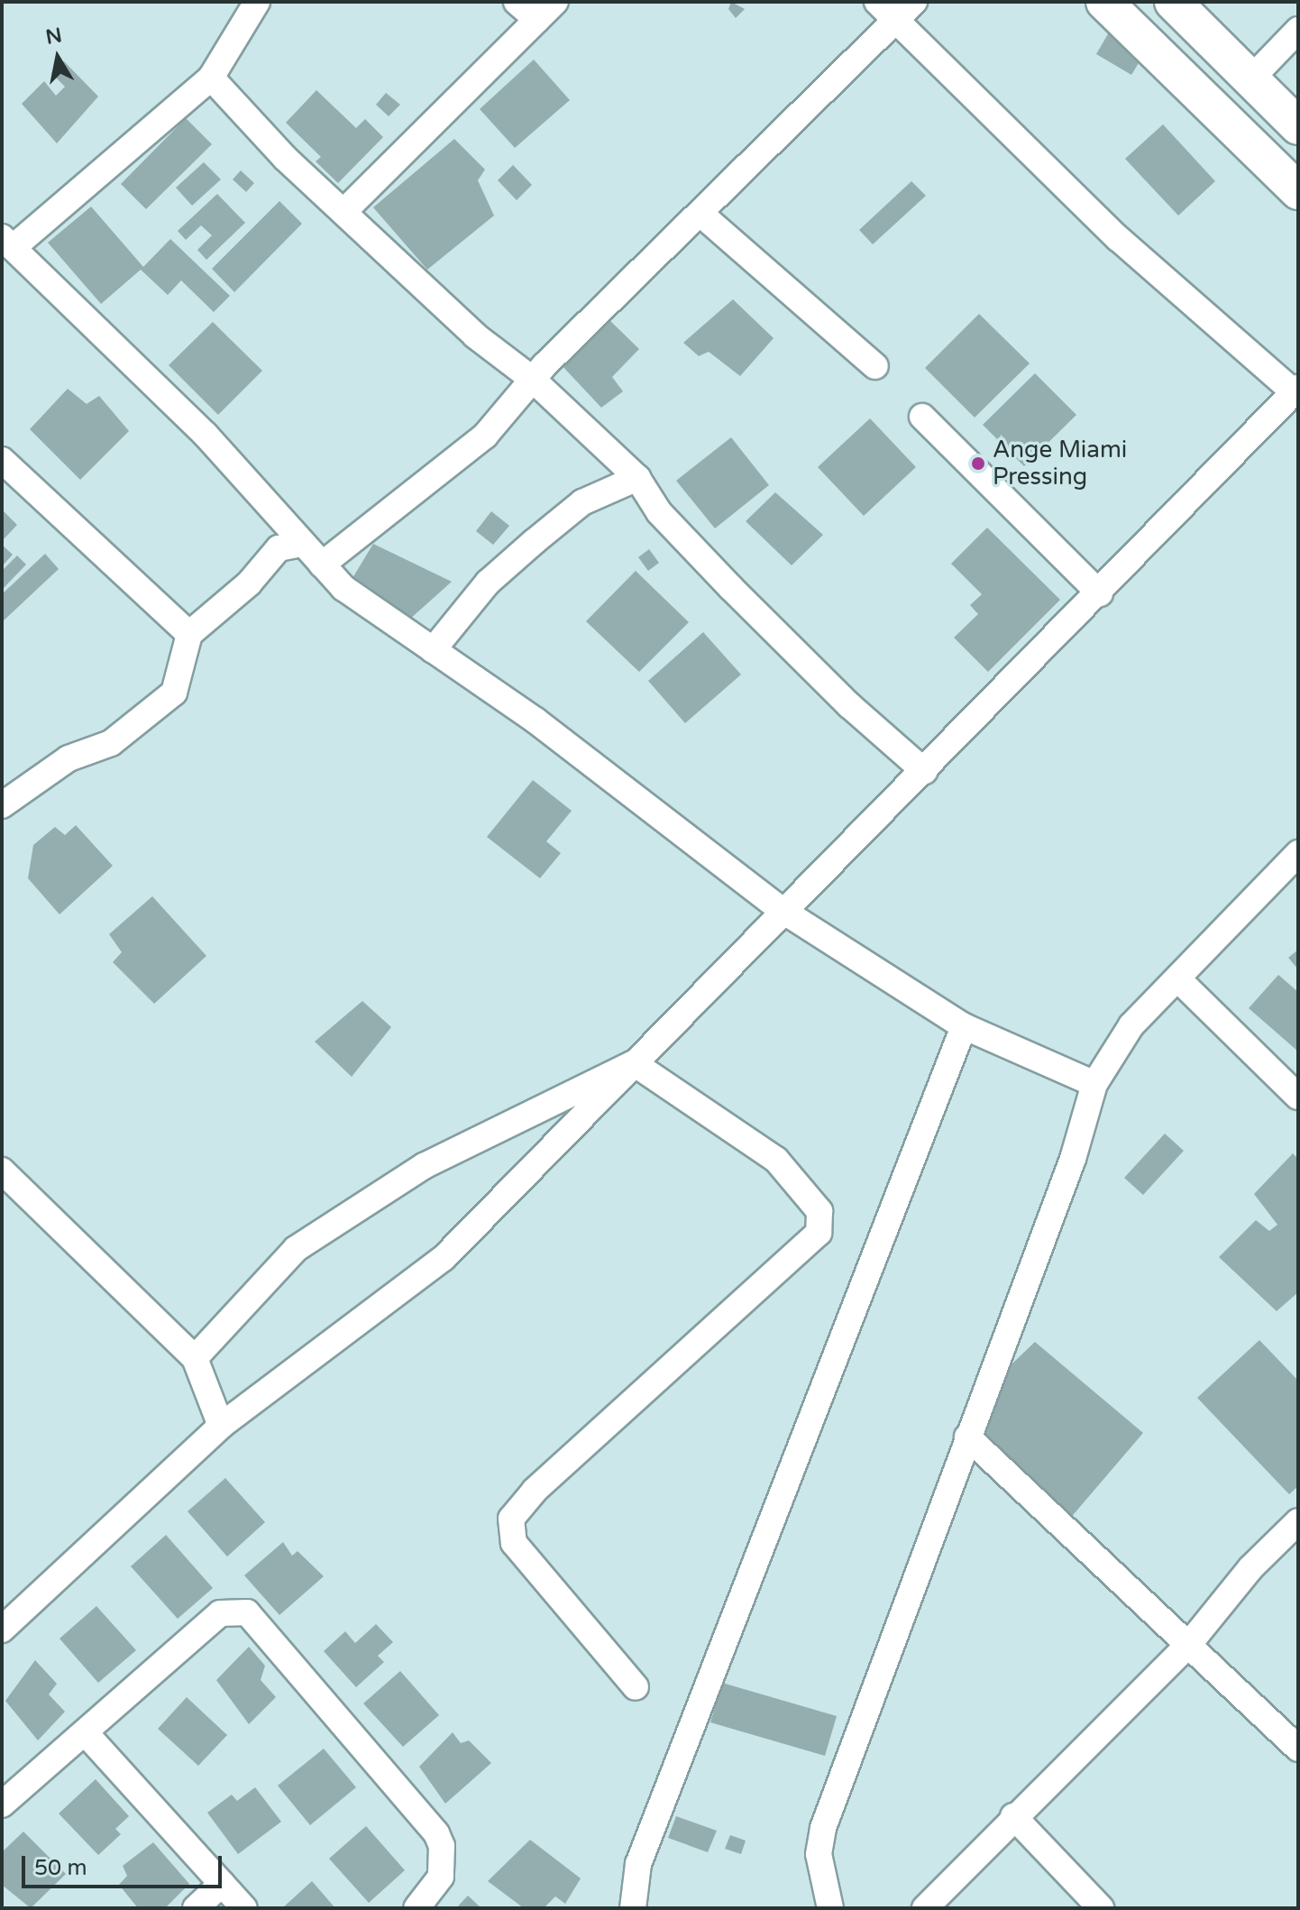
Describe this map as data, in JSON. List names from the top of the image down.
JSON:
{
  "places": ["Ange Miami Pressing"],
  "scale_bar": "50 m",
  "north": "top"
}
